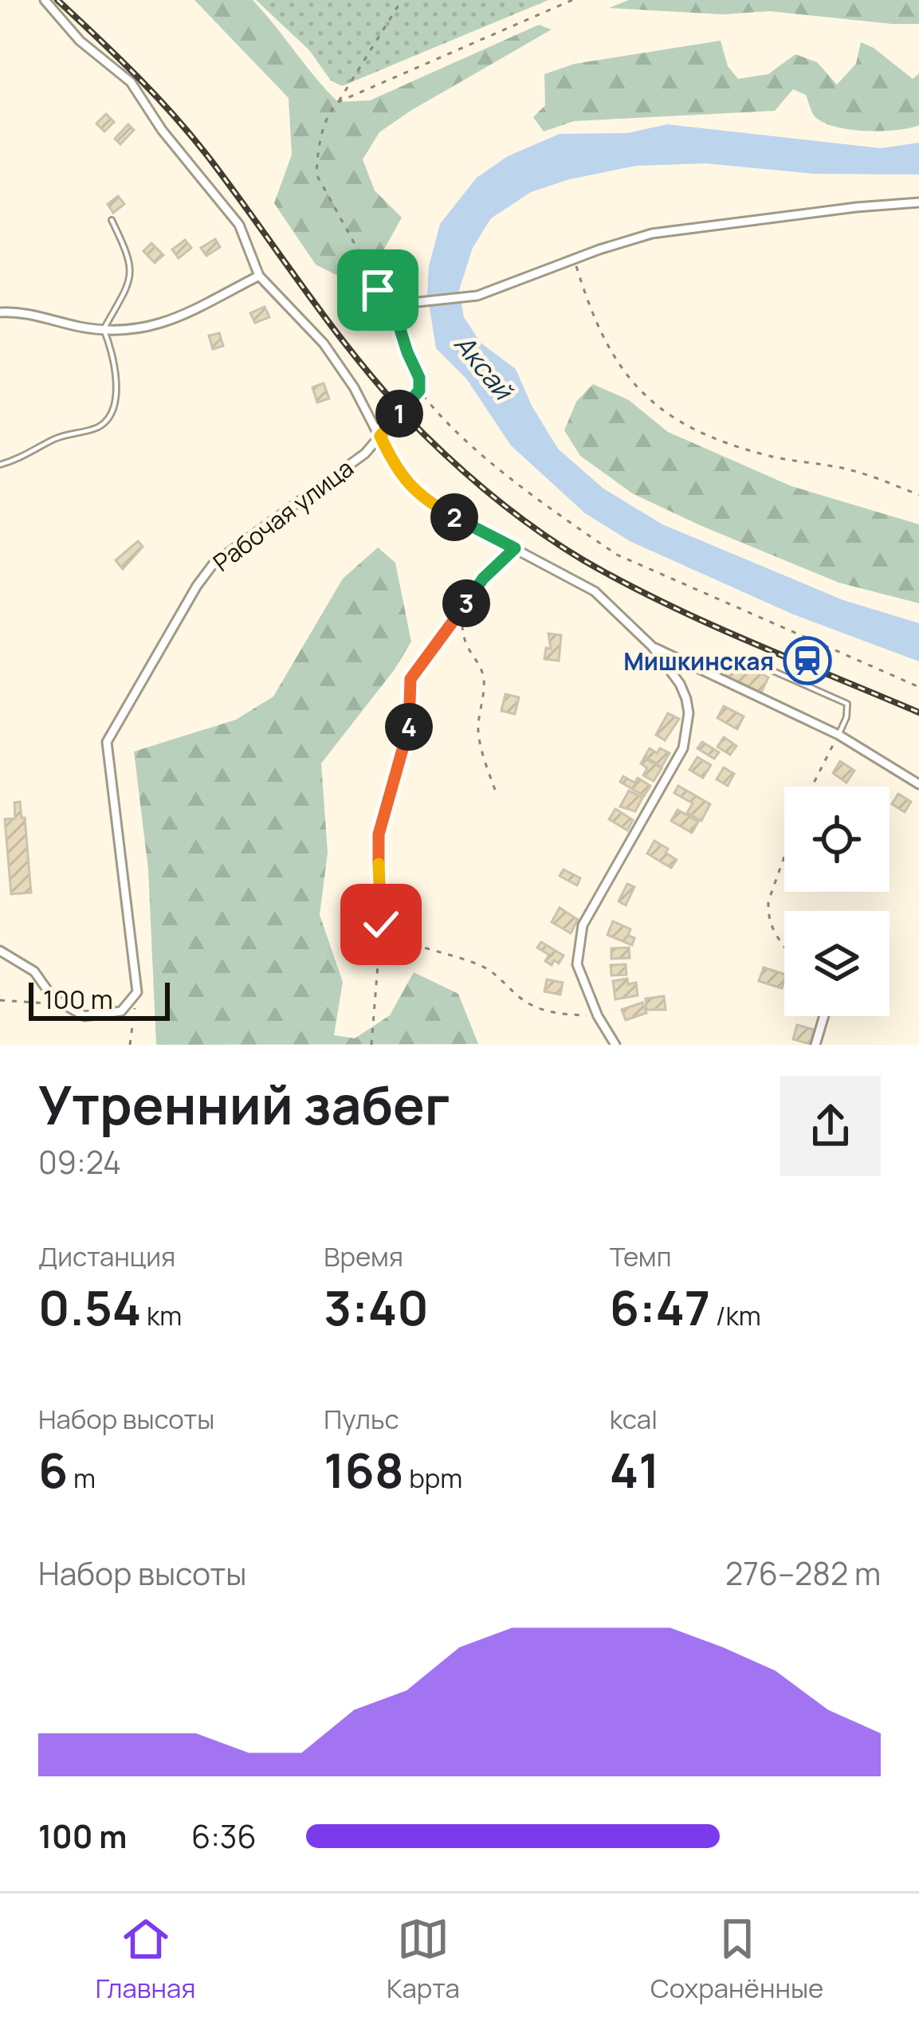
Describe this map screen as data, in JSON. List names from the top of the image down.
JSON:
{
  "streets": {
    "street": ["Рабочая улица"]
  },
  "water": ["Аксай"],
  "places": {
    "station": ["Мишкинская"]
  },
  "scale_bar": "100 m",
  "page": {
    "pins": [
      "1",
      "2",
      "3",
      "4"
    ],
    "scale": "100 m",
    "heading": ["Утренний забег", "09:24"],
    "stats": [
      ["Дистанция", "0.54 km"],
      ["Время", "3:40"],
      ["Темп", "6:47 /km"],
      ["Набор высоты", "6 m"],
      ["Пульс", "168 bpm"],
      ["kcal", "41"]
    ],
    "chart": ["Набор высоты", "276–282 m"],
    "list": [
      {
        "name": "100 m",
        "note": "6:36"
      }
    ],
    "tabs": ["Главная", "Карта", "Сохранённые"]
  }
}
